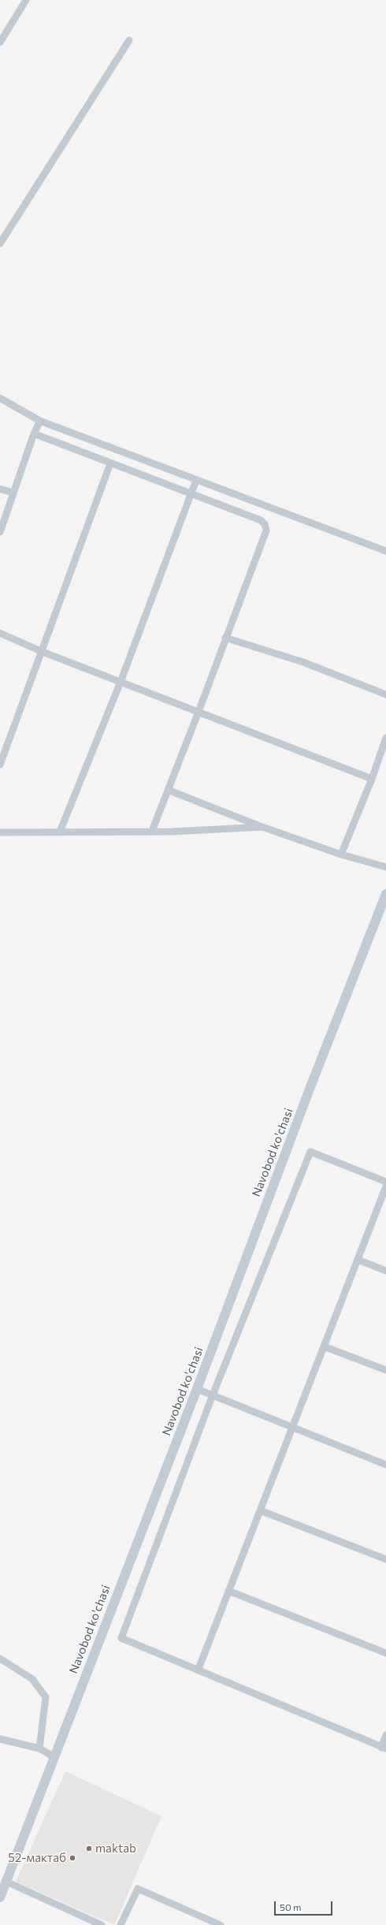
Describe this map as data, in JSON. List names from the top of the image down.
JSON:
{
  "streets": {
    "street": ["Navobod ko'chasi"]
  },
  "places": ["maktab", "52-мактаб"],
  "scale_bar": "50 m"
}
